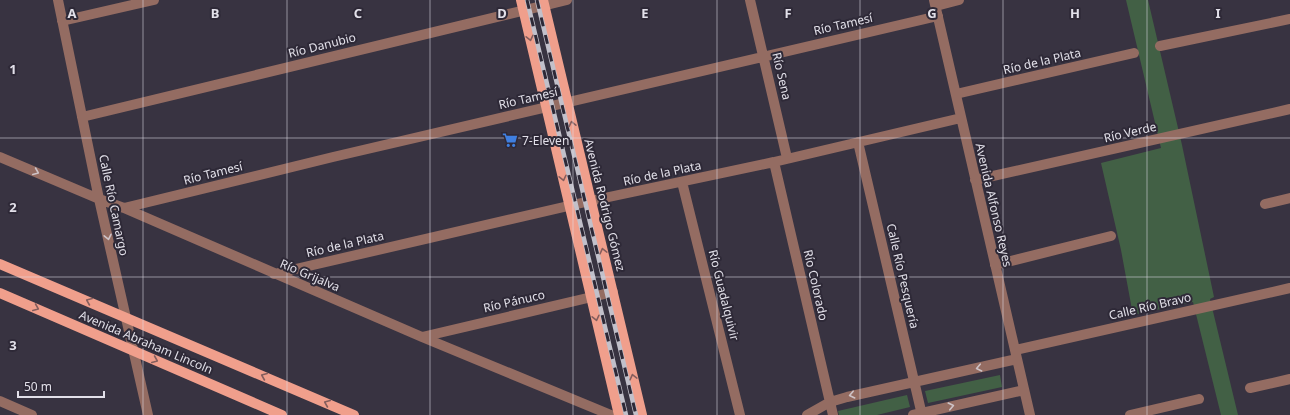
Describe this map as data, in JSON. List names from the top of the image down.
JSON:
{
  "streets": {
    "main road": ["Avenida Rodrigo Gómez", "Avenida Abraham Lincoln"],
    "street": [
      "Río Tamesí",
      "Río Danubio",
      "Río de la Plata",
      "Río Sena",
      "Río Verde",
      "Calle Río Camargo",
      "Avenida Alfonso Reyes",
      "Río Grijalva",
      "Calle Río Pesquería",
      "Río Colorado",
      "Río Guadalquivir",
      "Río Pánuco",
      "Calle Río Bravo"
    ]
  },
  "crossings": [
    ["Río Tamesí", "Río Sena"],
    ["Río Tamesí", "Avenida Rodrigo Gómez"],
    ["Río Tamesí", "Avenida Alfonso Reyes"],
    ["Río Tamesí", "Río Grijalva"],
    ["Río Danubio", "Calle Río Camargo"],
    ["Río Danubio", "Avenida Rodrigo Gómez"],
    ["Río de la Plata", "Río Sena"],
    ["Río de la Plata", "Avenida Rodrigo Gómez"],
    ["Río de la Plata", "Avenida Alfonso Reyes"],
    ["Río de la Plata", "Río Grijalva"],
    ["Río de la Plata", "Calle Río Pesquería"],
    ["Río de la Plata", "Río Colorado"],
    ["Río de la Plata", "Río Guadalquivir"],
    ["Río Verde", "Avenida Alfonso Reyes"],
    ["Calle Río Camargo", "Río Grijalva"],
    ["Calle Río Camargo", "Avenida Abraham Lincoln"],
    ["Avenida Rodrigo Gómez", "Río Pánuco"],
    ["Avenida Alfonso Reyes", "Calle Río Bravo"],
    ["Río Grijalva", "Río Pánuco"],
    ["Calle Río Pesquería", "Calle Río Bravo"],
    ["Río Colorado", "Calle Río Bravo"]
  ],
  "places": {
    "supermarket": ["7-Eleven"]
  },
  "scale_bar": "50 m",
  "grid": {
    "columns": [
      "A",
      "B",
      "C",
      "D",
      "E",
      "F",
      "G",
      "H",
      "I"
    ],
    "rows": ["1", "2", "3"]
  }
}
